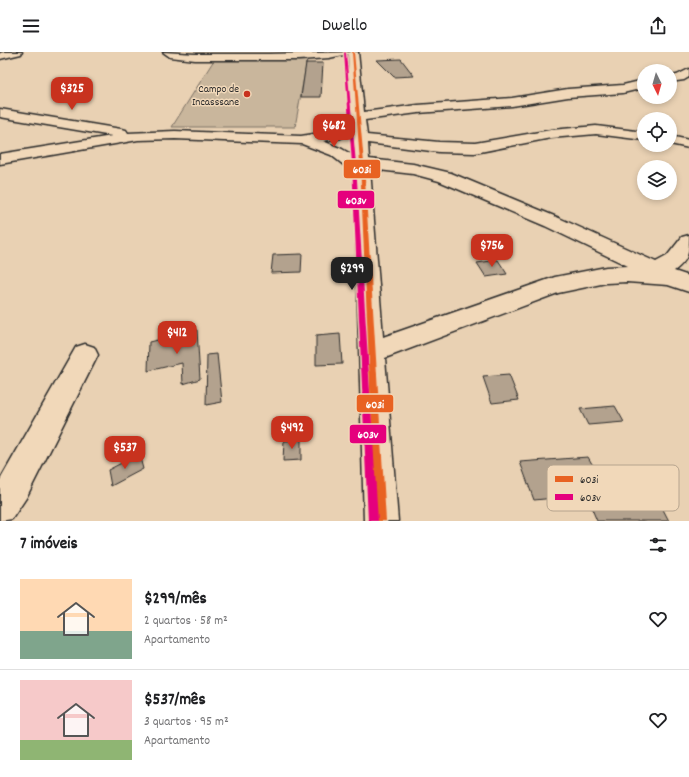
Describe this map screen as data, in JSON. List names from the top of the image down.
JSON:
{
  "places": ["Campo de Incasssane"],
  "lines": ["transit line 603i", "transit line 603v"],
  "legend": ["603i", "603v"],
  "north": "bottom",
  "page": {
    "header": "Dwello",
    "price": [
      "$325",
      "$682",
      "$756",
      "$299",
      "$412",
      "$492",
      "$537"
    ],
    "heading": "7 imóveis",
    "list": [
      {
        "name": "$299/mês",
        "note": "2 quartos · 58 m² · Apartamento"
      },
      {
        "name": "$537/mês",
        "note": "3 quartos · 95 m² · Apartamento"
      }
    ]
  }
}
